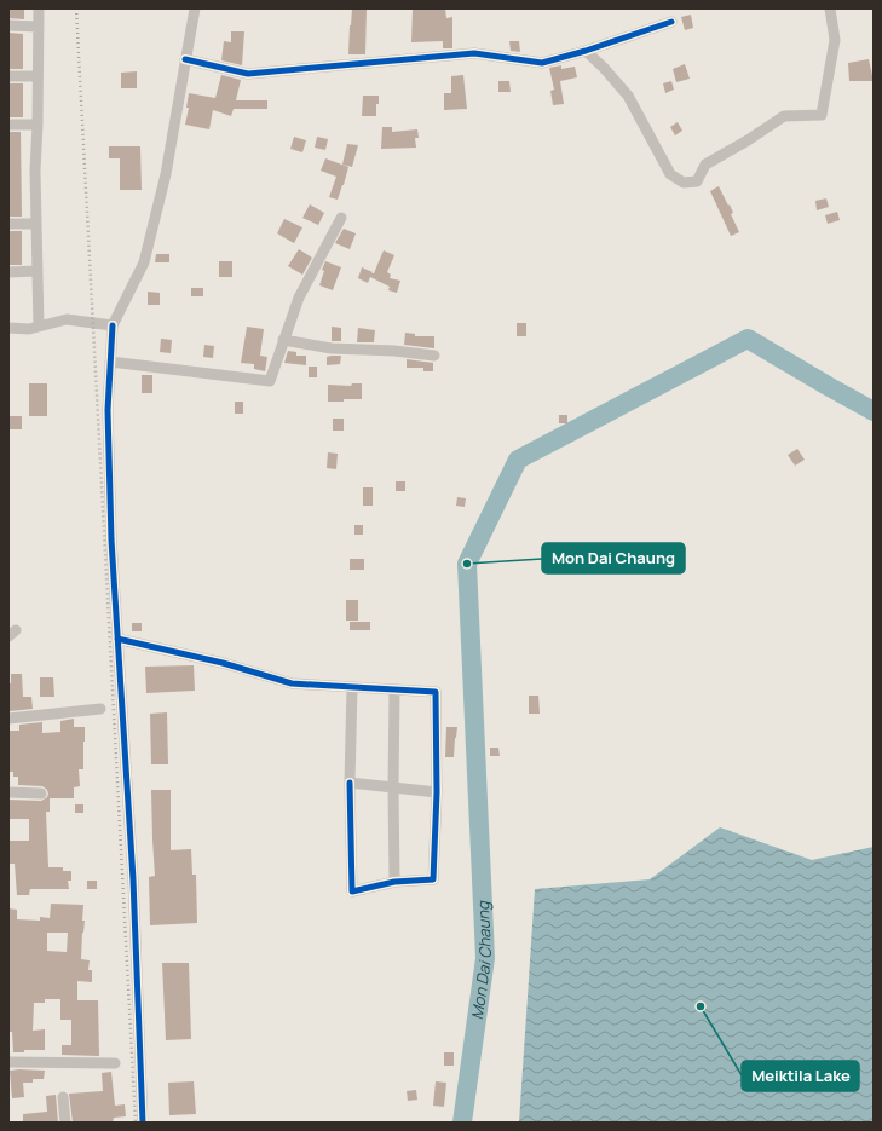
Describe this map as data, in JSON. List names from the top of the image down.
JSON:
{
  "water": ["Mon Dai Chaung"],
  "places": ["Mon Dai Chaung", "Meiktila Lake"]
}
